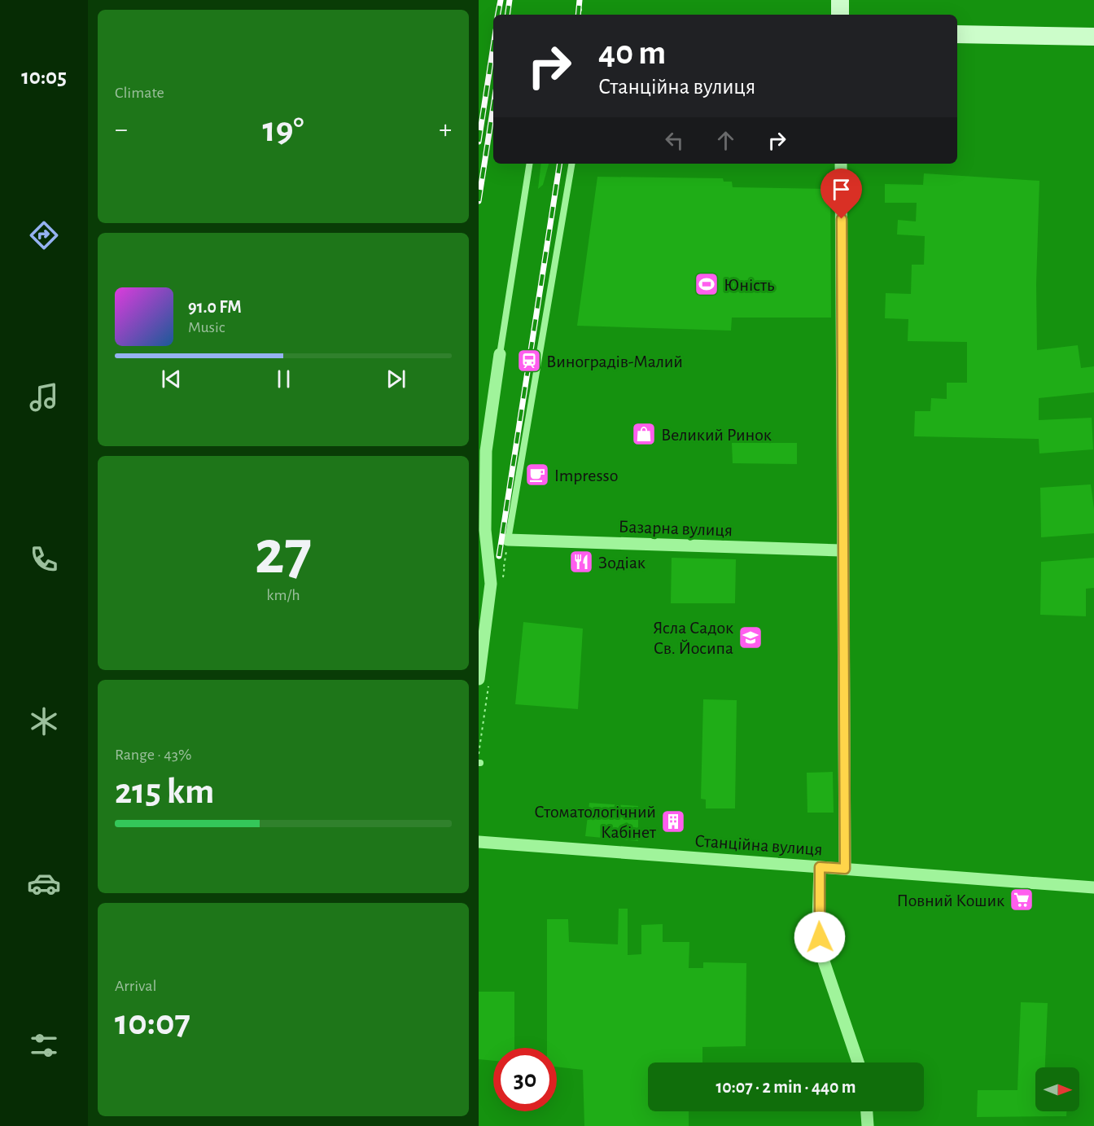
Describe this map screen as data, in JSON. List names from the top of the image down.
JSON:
{
  "streets": {
    "street": ["Базарна вулиця", "Станційна вулиця"]
  },
  "places": {
    "sports": ["Юність"],
    "station": ["Виноградів-Малий"],
    "shop": ["Великий Ринок"],
    "cafe": ["Impresso"],
    "restaurant": ["Зодіак"],
    "school or university": ["Ясла Садок Св. Йосипа"],
    "building": ["Стоматологічний Кабінет"],
    "supermarket": ["Повний Кошик"]
  },
  "north": "right",
  "page": {
    "tabs": "10:05",
    "tile": [
      "Climate",
      ["27", "km/h"],
      ["Range · 43%", "215 km"],
      ["Arrival", "10:07"]
    ],
    "turn": ["40 m", "Станційна вулиця"],
    "heat": ["−", "19°", "+"],
    "song": ["91.0 FM", "Music"],
    "limit": "30",
    "trip": "10:07 · 2 min · 440 m"
  }
}
